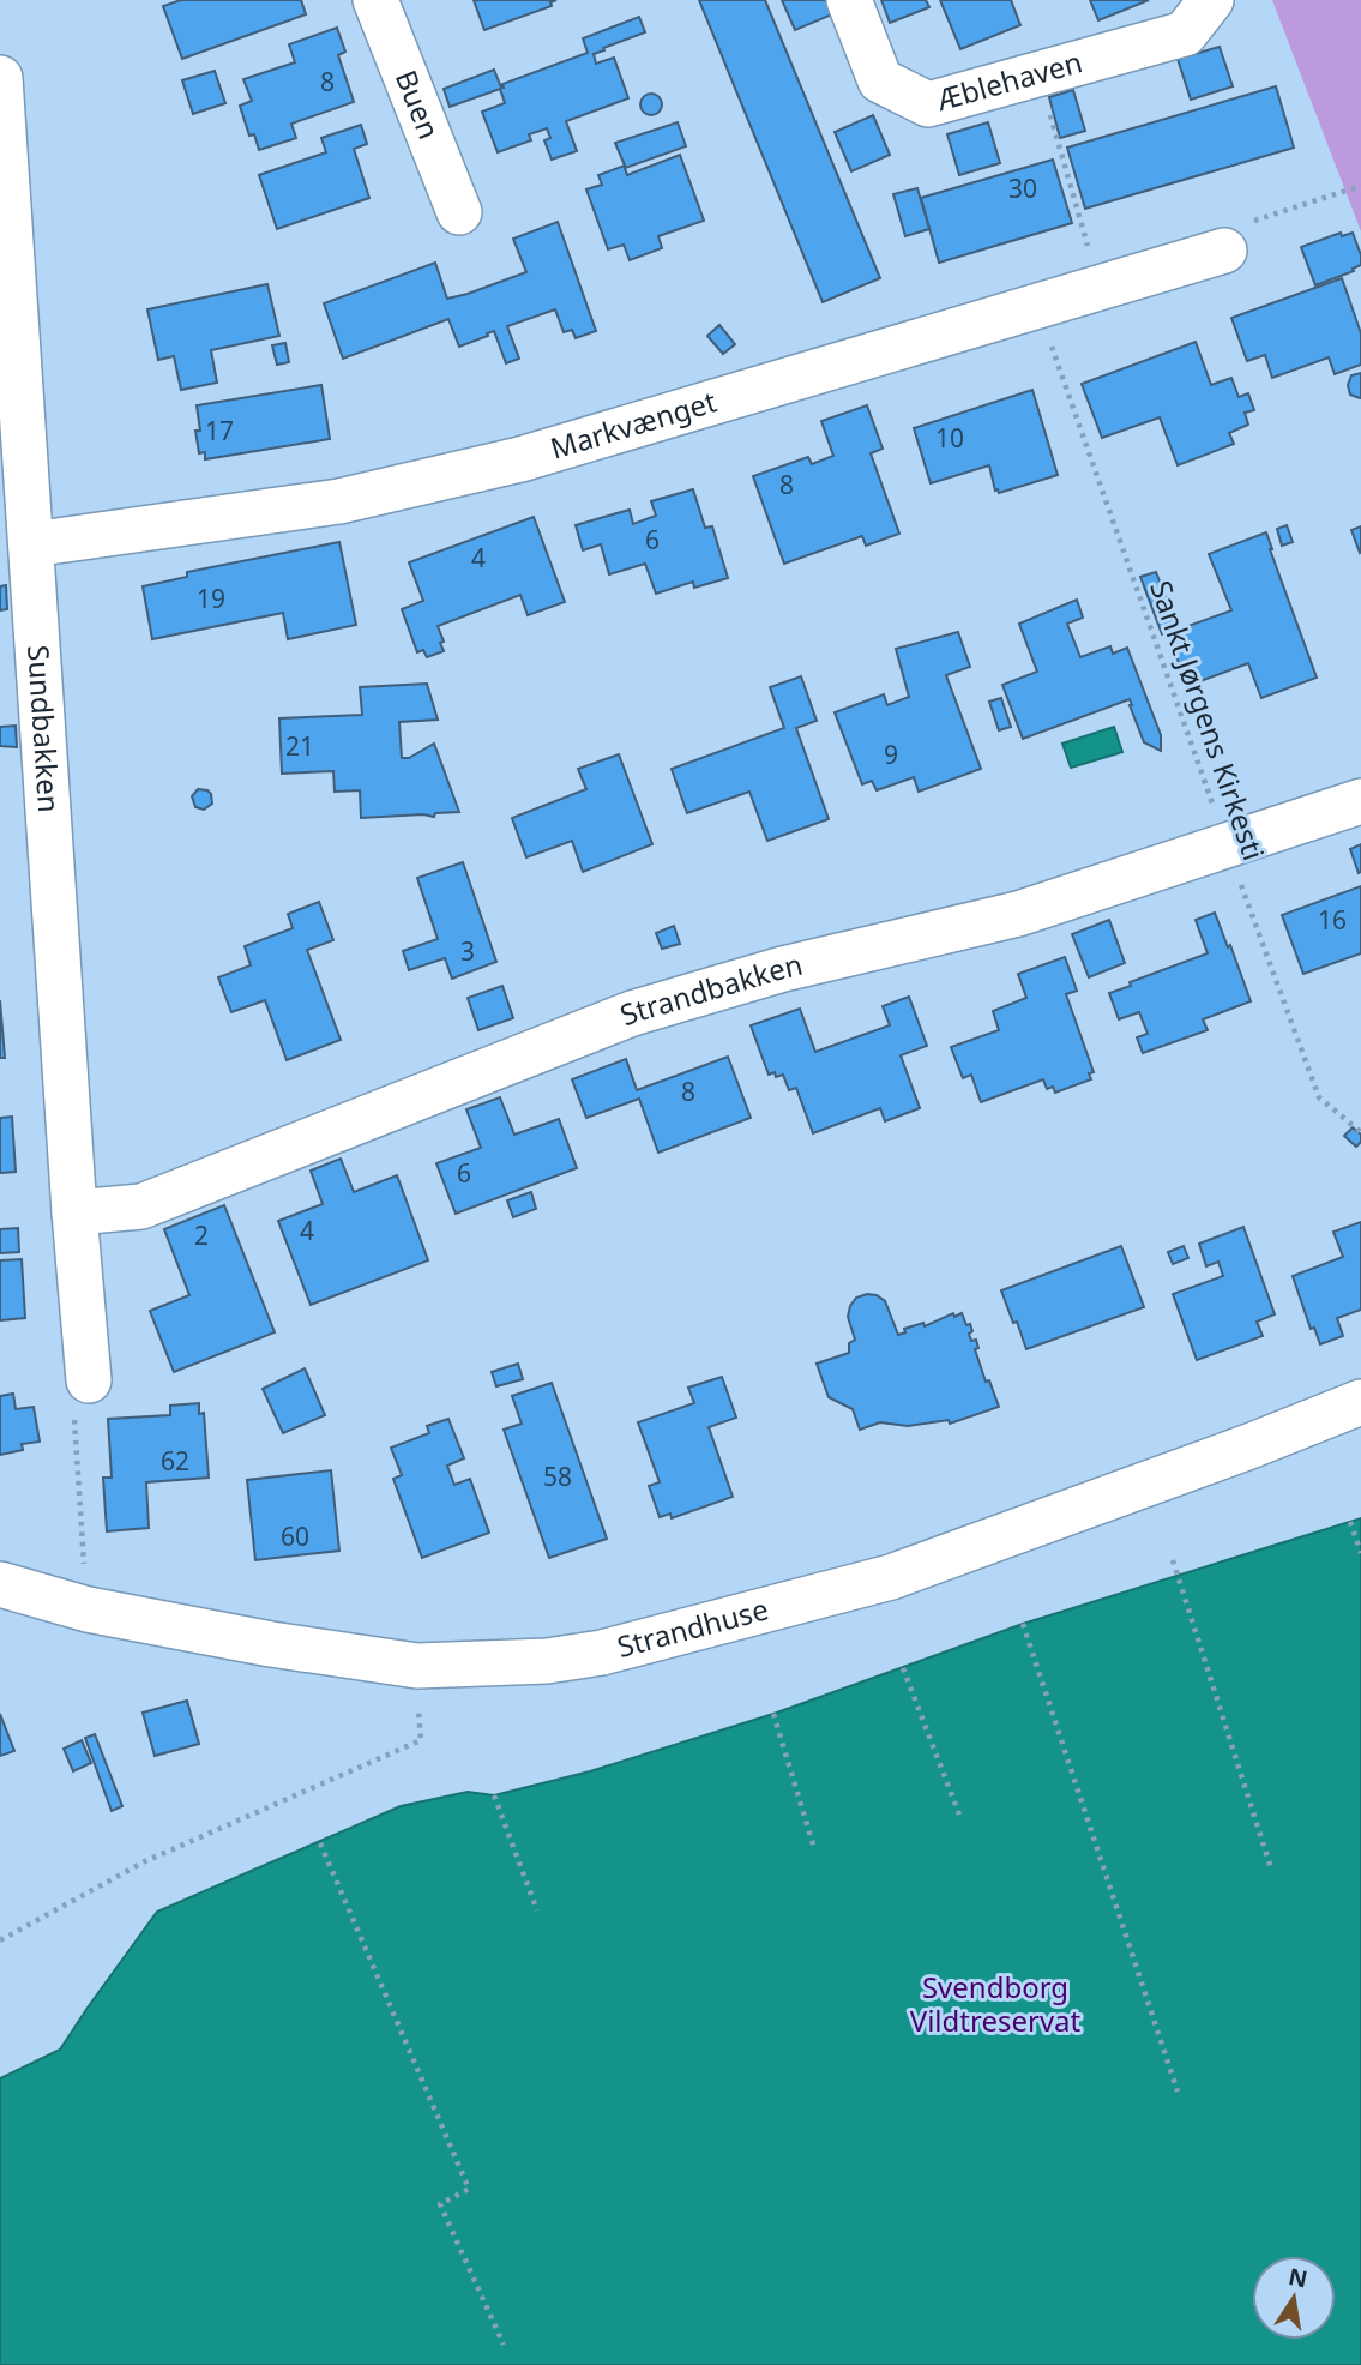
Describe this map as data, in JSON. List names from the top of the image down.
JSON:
{
  "streets": {
    "street": [
      "Æblehaven",
      "Buen",
      "Markvænget",
      "Sundbakken",
      "Strandbakken",
      "Strandhuse"
    ],
    "path": ["Sankt Jørgens Kirkesti"]
  },
  "crossings": [
    ["Markvænget", "Sankt Jørgens Kirkesti"],
    ["Markvænget", "Sundbakken"],
    ["Sankt Jørgens Kirkesti", "Strandbakken"],
    ["Sundbakken", "Strandbakken"]
  ],
  "parks": ["Svendborg Vildtreservat"],
  "house_numbers": [
    "8",
    "30",
    "17",
    "10",
    "8",
    "6",
    "4",
    "19",
    "21",
    "9",
    "16",
    "3",
    "8",
    "6",
    "4",
    "2",
    "62",
    "58",
    "60"
  ],
  "north": "top"
}
